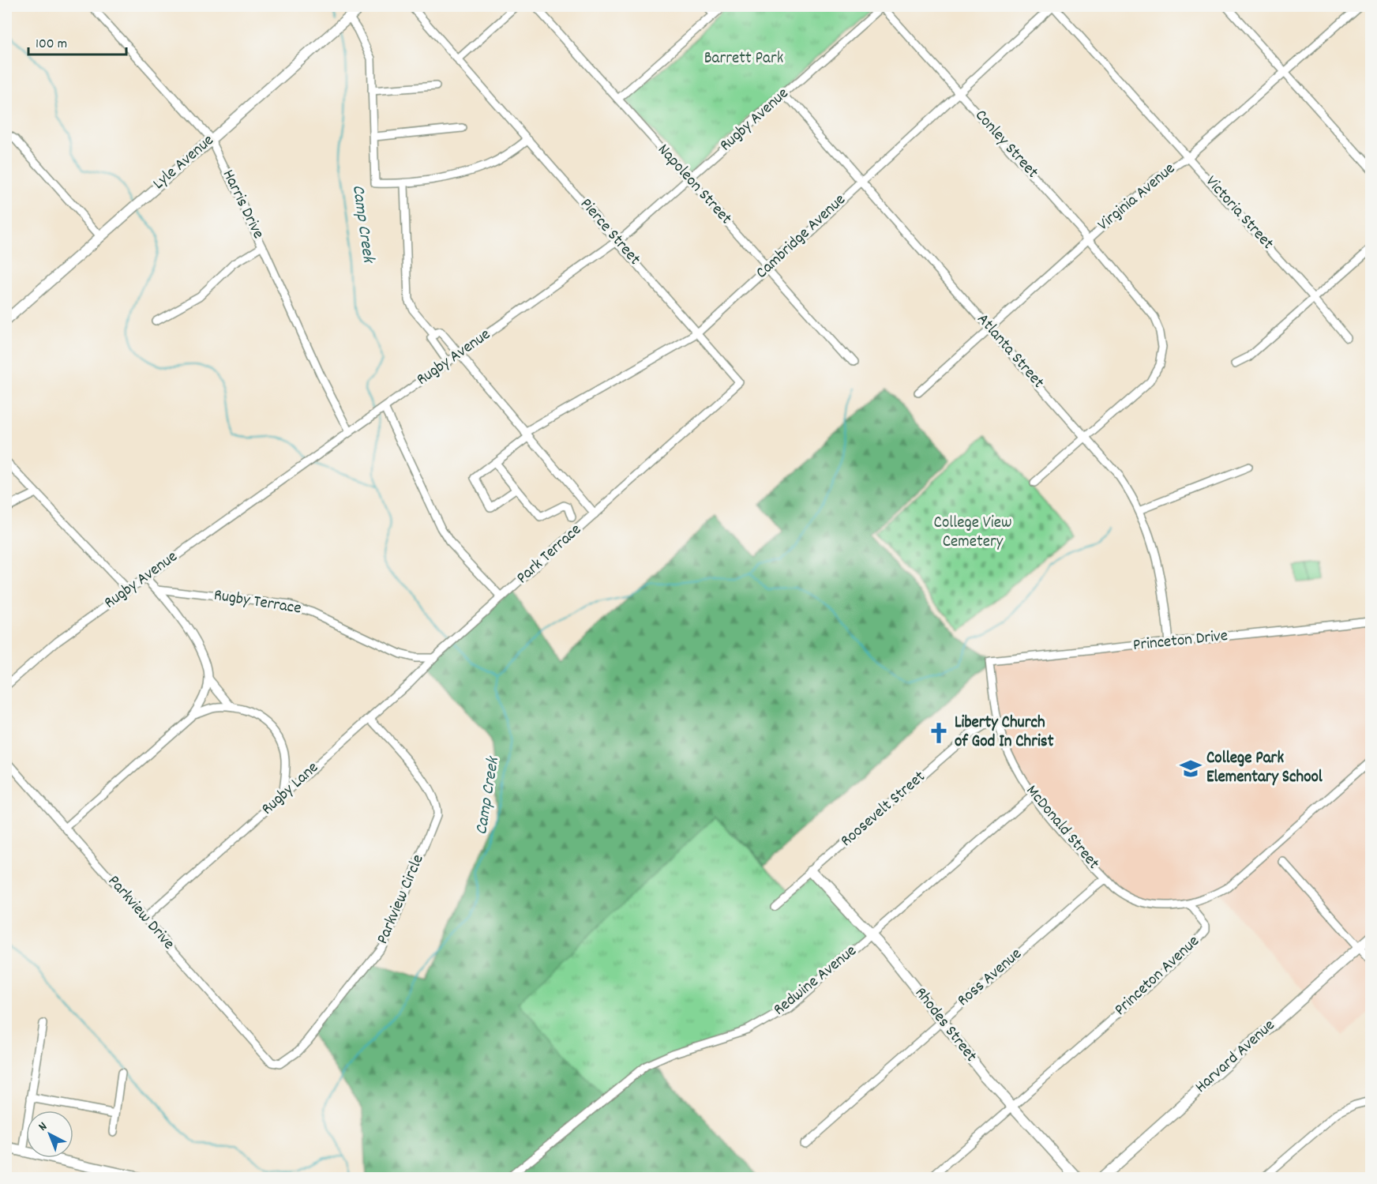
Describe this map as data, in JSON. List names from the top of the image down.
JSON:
{
  "streets": {
    "street": [
      "Rugby Avenue",
      "Conley Street",
      "Lyle Avenue",
      "Napoleon Street",
      "Virginia Avenue",
      "Harris Drive",
      "Victoria Street",
      "Pierce Street",
      "Cambridge Avenue",
      "Atlanta Street",
      "Park Terrace",
      "Rugby Terrace",
      "Princeton Drive",
      "Rugby Lane",
      "Roosevelt Street",
      "McDonald Street",
      "Parkview Circle",
      "Parkview Drive",
      "Princeton Avenue",
      "Ross Avenue",
      "Redwine Avenue",
      "Rhodes Street",
      "Harvard Avenue"
    ]
  },
  "crossings": [
    ["Rugby Avenue", "Conley Street"],
    ["Rugby Avenue", "Napoleon Street"],
    ["Rugby Avenue", "Harris Drive"],
    ["Rugby Avenue", "Pierce Street"],
    ["Rugby Avenue", "Atlanta Street"],
    ["Conley Street", "Virginia Avenue"],
    ["Conley Street", "Cambridge Avenue"],
    ["Conley Street", "Atlanta Street"],
    ["Lyle Avenue", "Harris Drive"],
    ["Napoleon Street", "Cambridge Avenue"],
    ["Virginia Avenue", "Victoria Street"],
    ["Virginia Avenue", "Atlanta Street"],
    ["Victoria Street", "Cambridge Avenue"],
    ["Pierce Street", "Cambridge Avenue"],
    ["Pierce Street", "Park Terrace"],
    ["Cambridge Avenue", "Atlanta Street"],
    ["Atlanta Street", "Princeton Drive"],
    ["Park Terrace", "Rugby Terrace"],
    ["Park Terrace", "Rugby Lane"],
    ["Rugby Terrace", "Rugby Lane"],
    ["Princeton Drive", "McDonald Street"],
    ["Rugby Lane", "Parkview Circle"],
    ["Rugby Lane", "Parkview Drive"],
    ["Roosevelt Street", "McDonald Street"],
    ["Roosevelt Street", "Rhodes Street"],
    ["McDonald Street", "Princeton Avenue"],
    ["McDonald Street", "Ross Avenue"],
    ["McDonald Street", "Redwine Avenue"],
    ["Parkview Circle", "Parkview Drive"],
    ["Princeton Avenue", "Rhodes Street"],
    ["Ross Avenue", "Rhodes Street"],
    ["Redwine Avenue", "Rhodes Street"]
  ],
  "water": ["Camp Creek"],
  "parks": ["Barrett Park", "College View Cemetery"],
  "places": {
    "church": ["Liberty Church of God In Christ"],
    "school or university": ["College Park Elementary School"]
  },
  "scale_bar": "100 m",
  "north": "top left"
}
